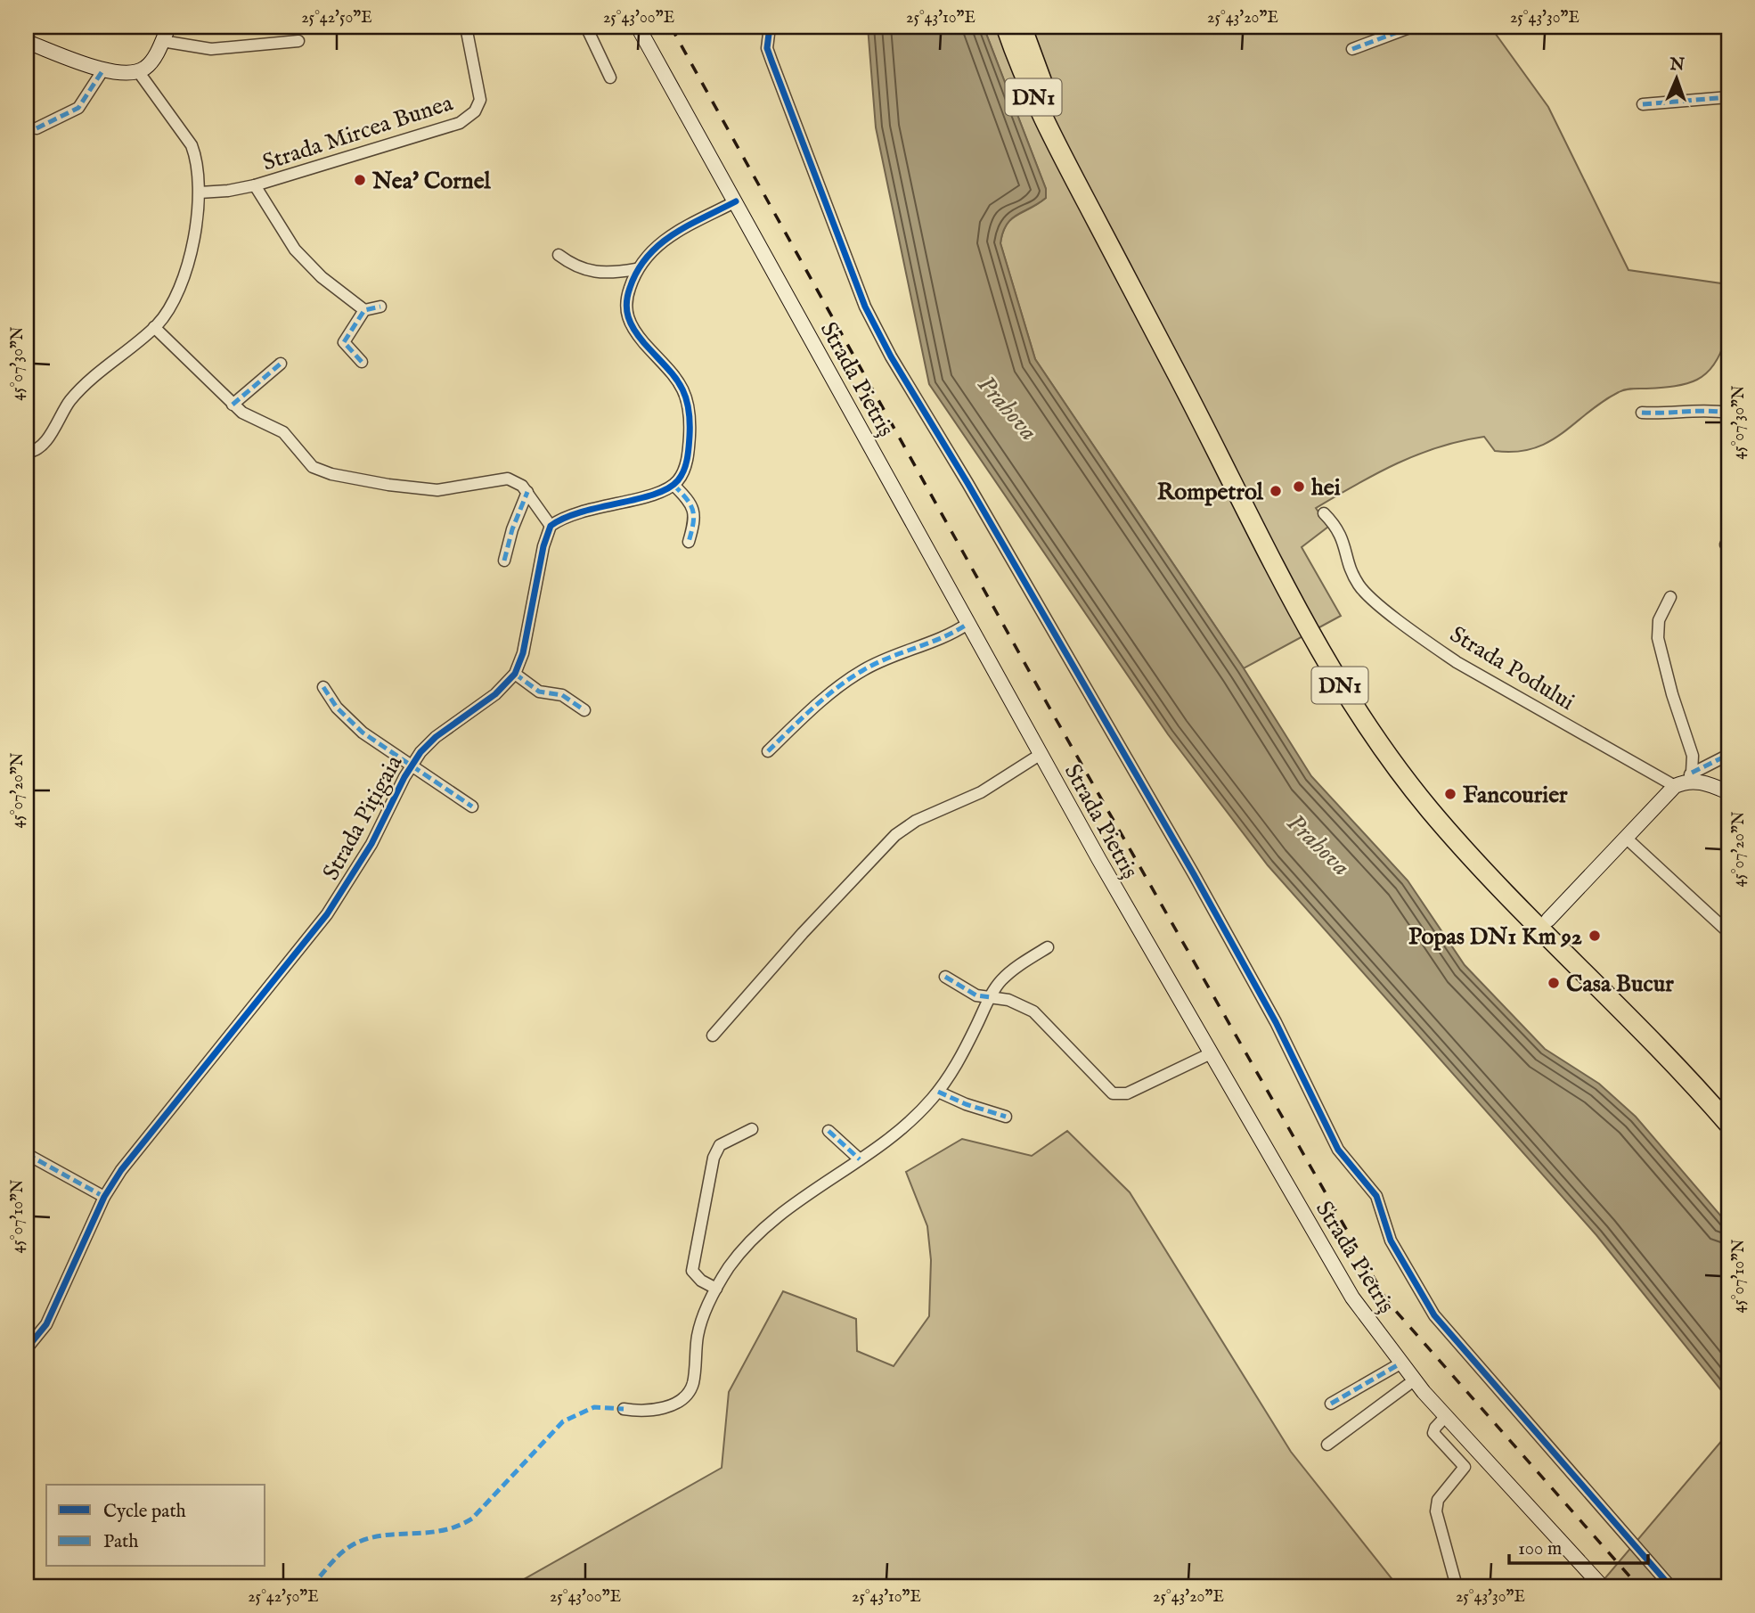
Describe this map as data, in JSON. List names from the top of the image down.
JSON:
{
  "streets": {
    "highway": ["DN1"],
    "main road": ["Strada Pietriș", "Strada Podului"],
    "street": ["Strada Mircea Bunea", "Strada Pițigaia"]
  },
  "water": ["Prahova"],
  "places": [
    "Nea' Cornel",
    "hei",
    "Rompetrol",
    "Fancourier",
    "Popas DN1 Km 92",
    "Casa Bucur"
  ],
  "legend": ["Cycle path", "Path"],
  "scale_bar": "100 m",
  "north": "top",
  "coordinates": [
    "25°42'50\"E",
    "25°43'00\"E",
    "25°43'10\"E",
    "25°43'20\"E",
    "25°43'30\"E",
    "45°07'30\"N",
    "45°07'20\"N",
    "45°07'10\"N"
  ]
}
